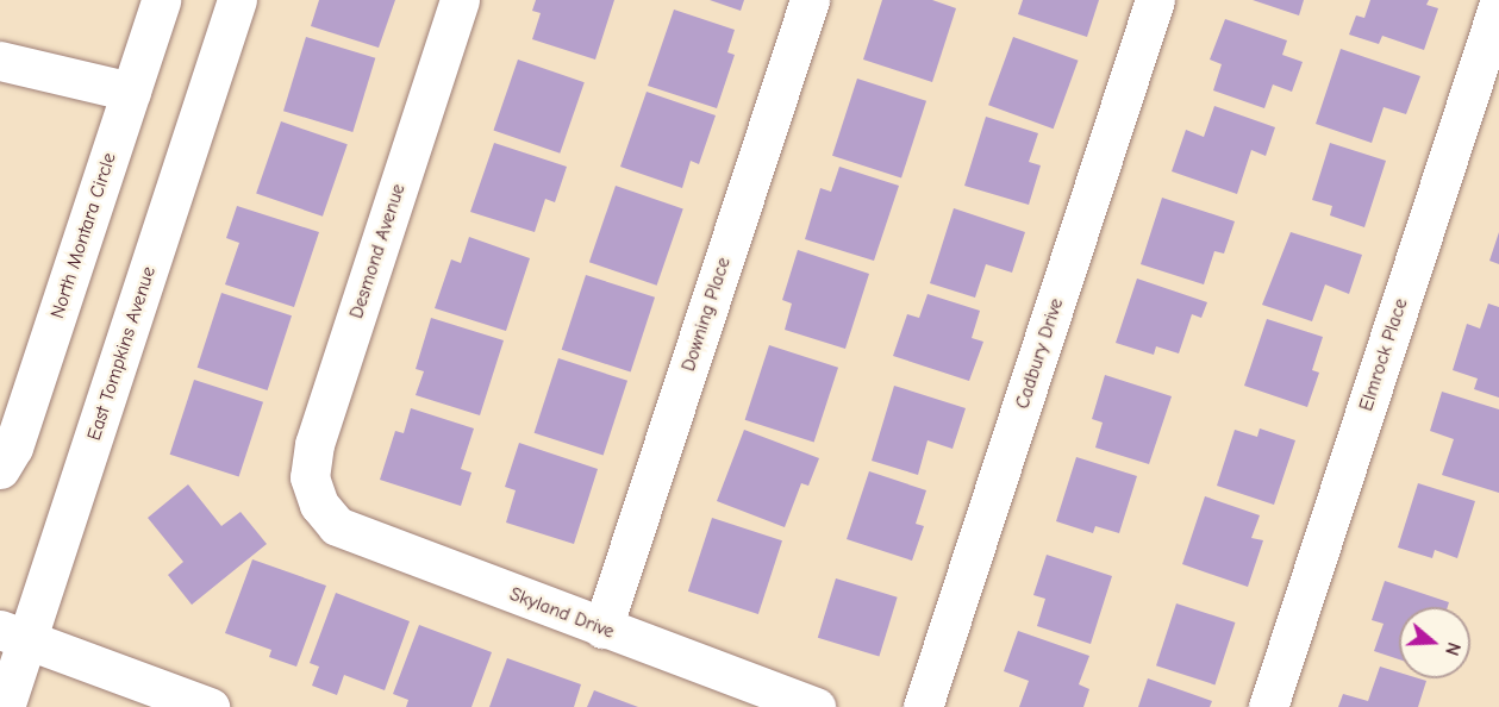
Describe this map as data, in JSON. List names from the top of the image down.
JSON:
{
  "streets": {
    "street": [
      "North Montara Circle",
      "Desmond Avenue",
      "Downing Place",
      "East Tompkins Avenue",
      "Cadbury Drive",
      "Elmrock Place",
      "Skyland Drive"
    ]
  },
  "crossings": [
    ["Desmond Avenue", "Skyland Drive"],
    ["Downing Place", "Skyland Drive"]
  ],
  "north": "right"
}
